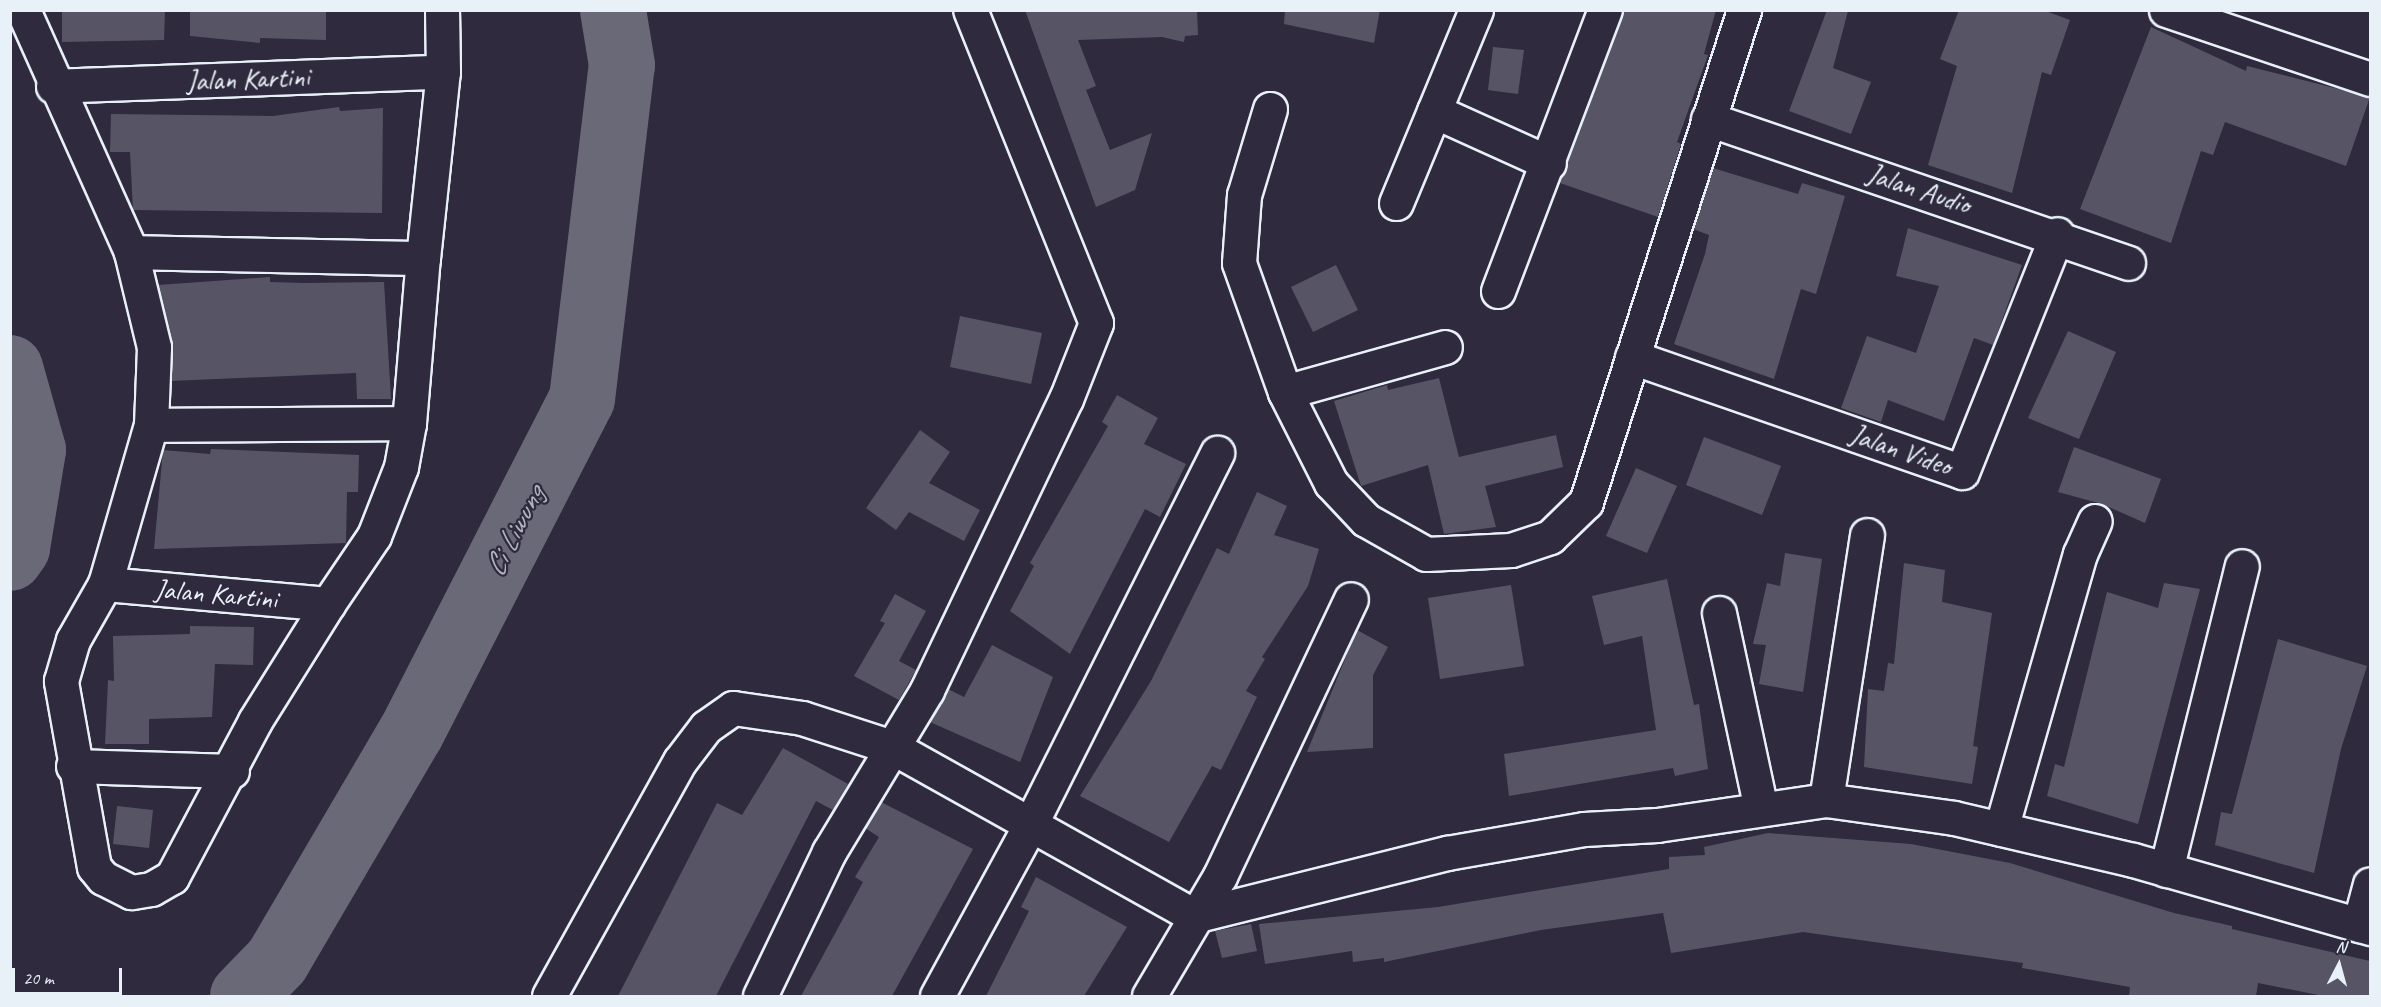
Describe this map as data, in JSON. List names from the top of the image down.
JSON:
{
  "streets": {
    "street": ["Jalan Kartini", "Jalan Audio", "Jalan Video"]
  },
  "crossings": [
    ["Jalan Audio", "Jalan Video"]
  ],
  "water": ["Ci Liwung"],
  "scale_bar": "20 m",
  "north": "top"
}
